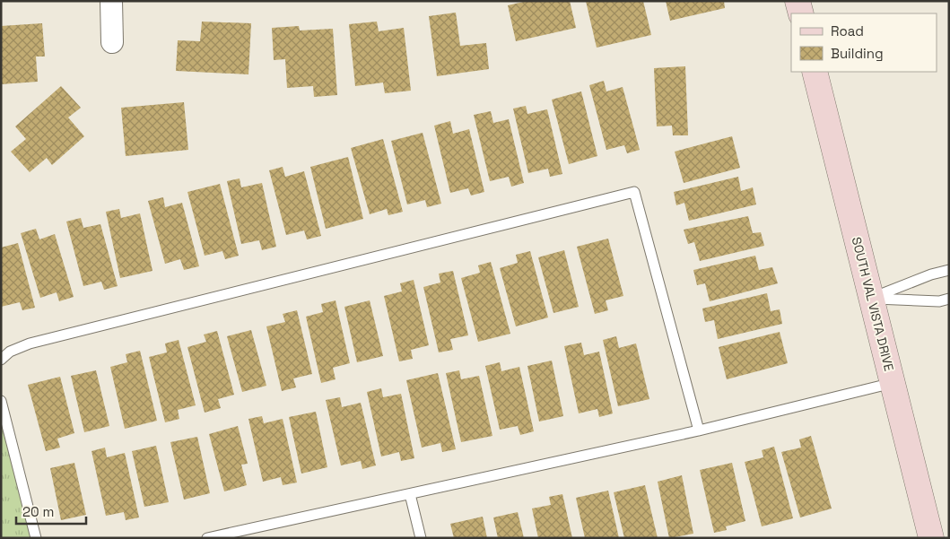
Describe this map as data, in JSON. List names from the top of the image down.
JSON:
{
  "streets": {
    "main road": ["SOUTH VAL VISTA DRIVE"]
  },
  "legend": ["Road", "Building"],
  "scale_bar": "20 m"
}
